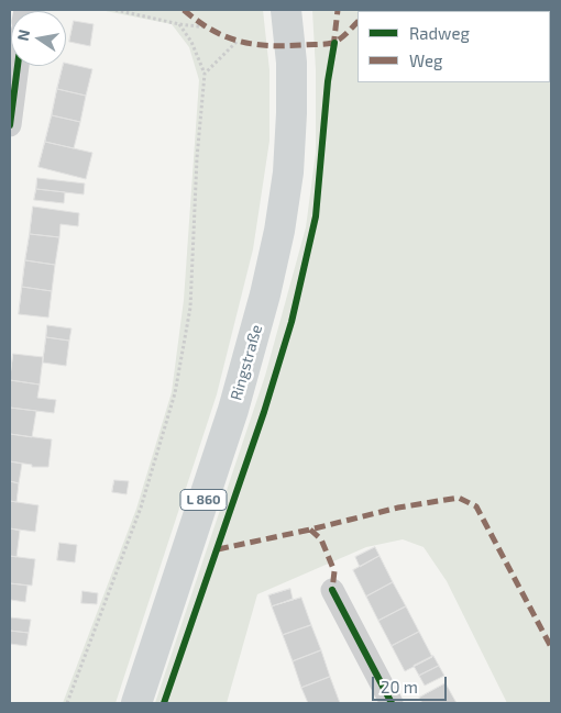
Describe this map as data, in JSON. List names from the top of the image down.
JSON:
{
  "streets": {
    "main road": ["Ringstraße", "L 860"]
  },
  "legend": ["Radweg", "Weg"],
  "scale_bar": "20 m",
  "north": "left"
}
